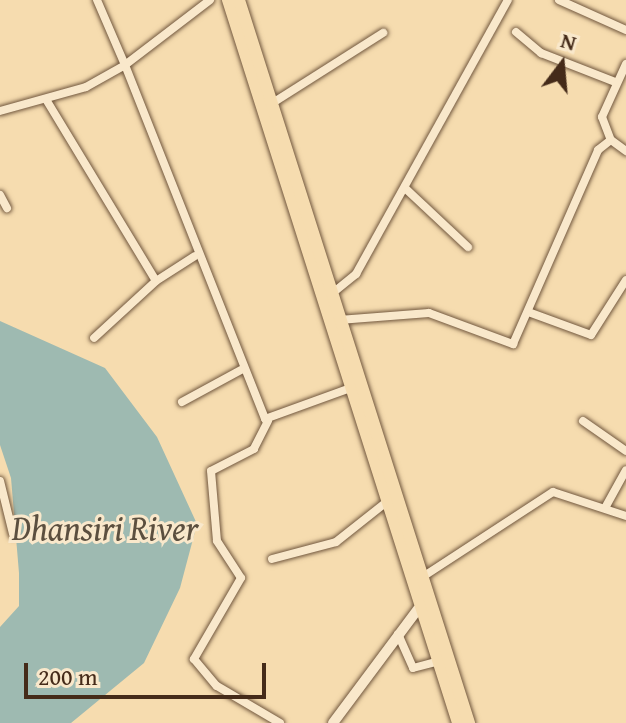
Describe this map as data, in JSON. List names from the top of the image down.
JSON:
{
  "water": ["Dhansiri River"],
  "scale_bar": "200 m",
  "north": "top"
}
